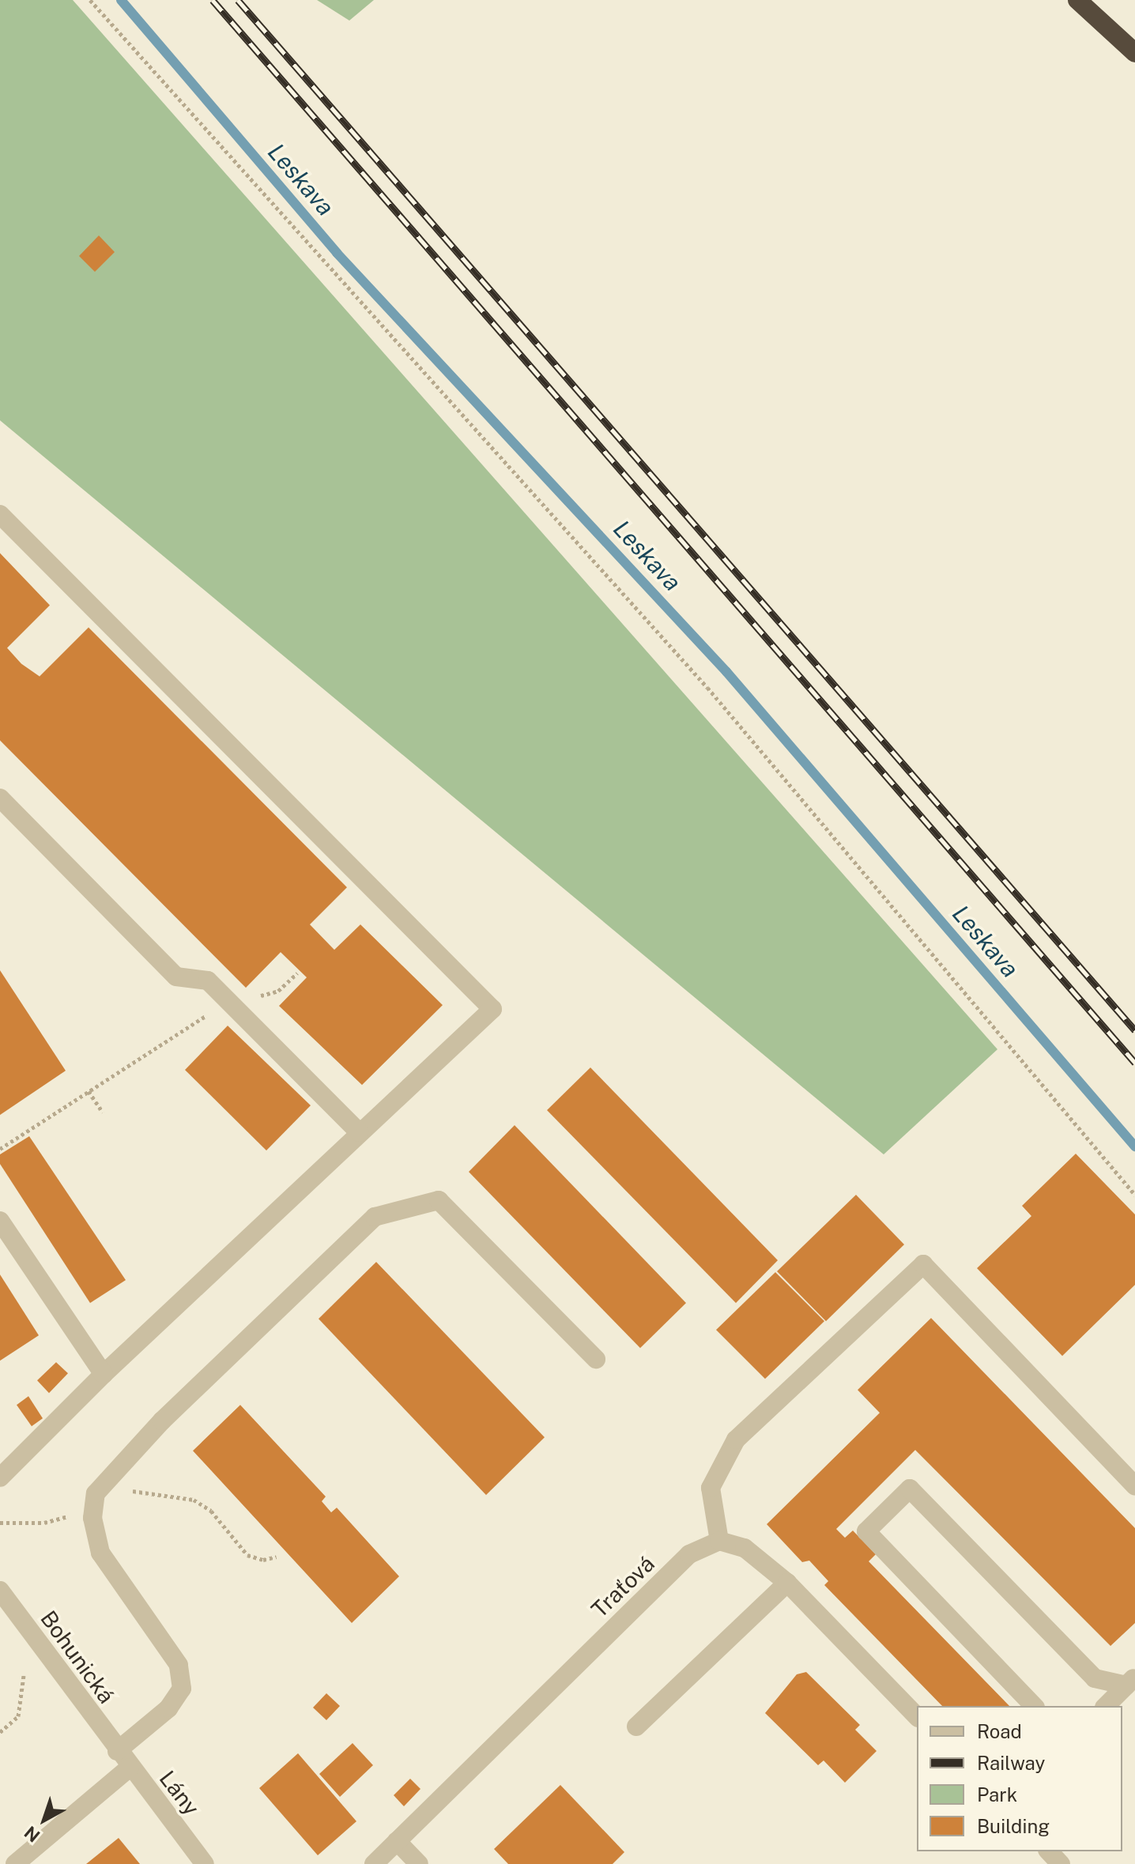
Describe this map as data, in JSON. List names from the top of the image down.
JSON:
{
  "streets": {
    "street": ["Traťová", "Bohunická", "Lány"]
  },
  "crossings": [
    ["Bohunická", "Lány"]
  ],
  "water": ["Leskava"],
  "legend": [
    "Road",
    "Railway",
    "Park",
    "Building"
  ],
  "north": "bottom left"
}
